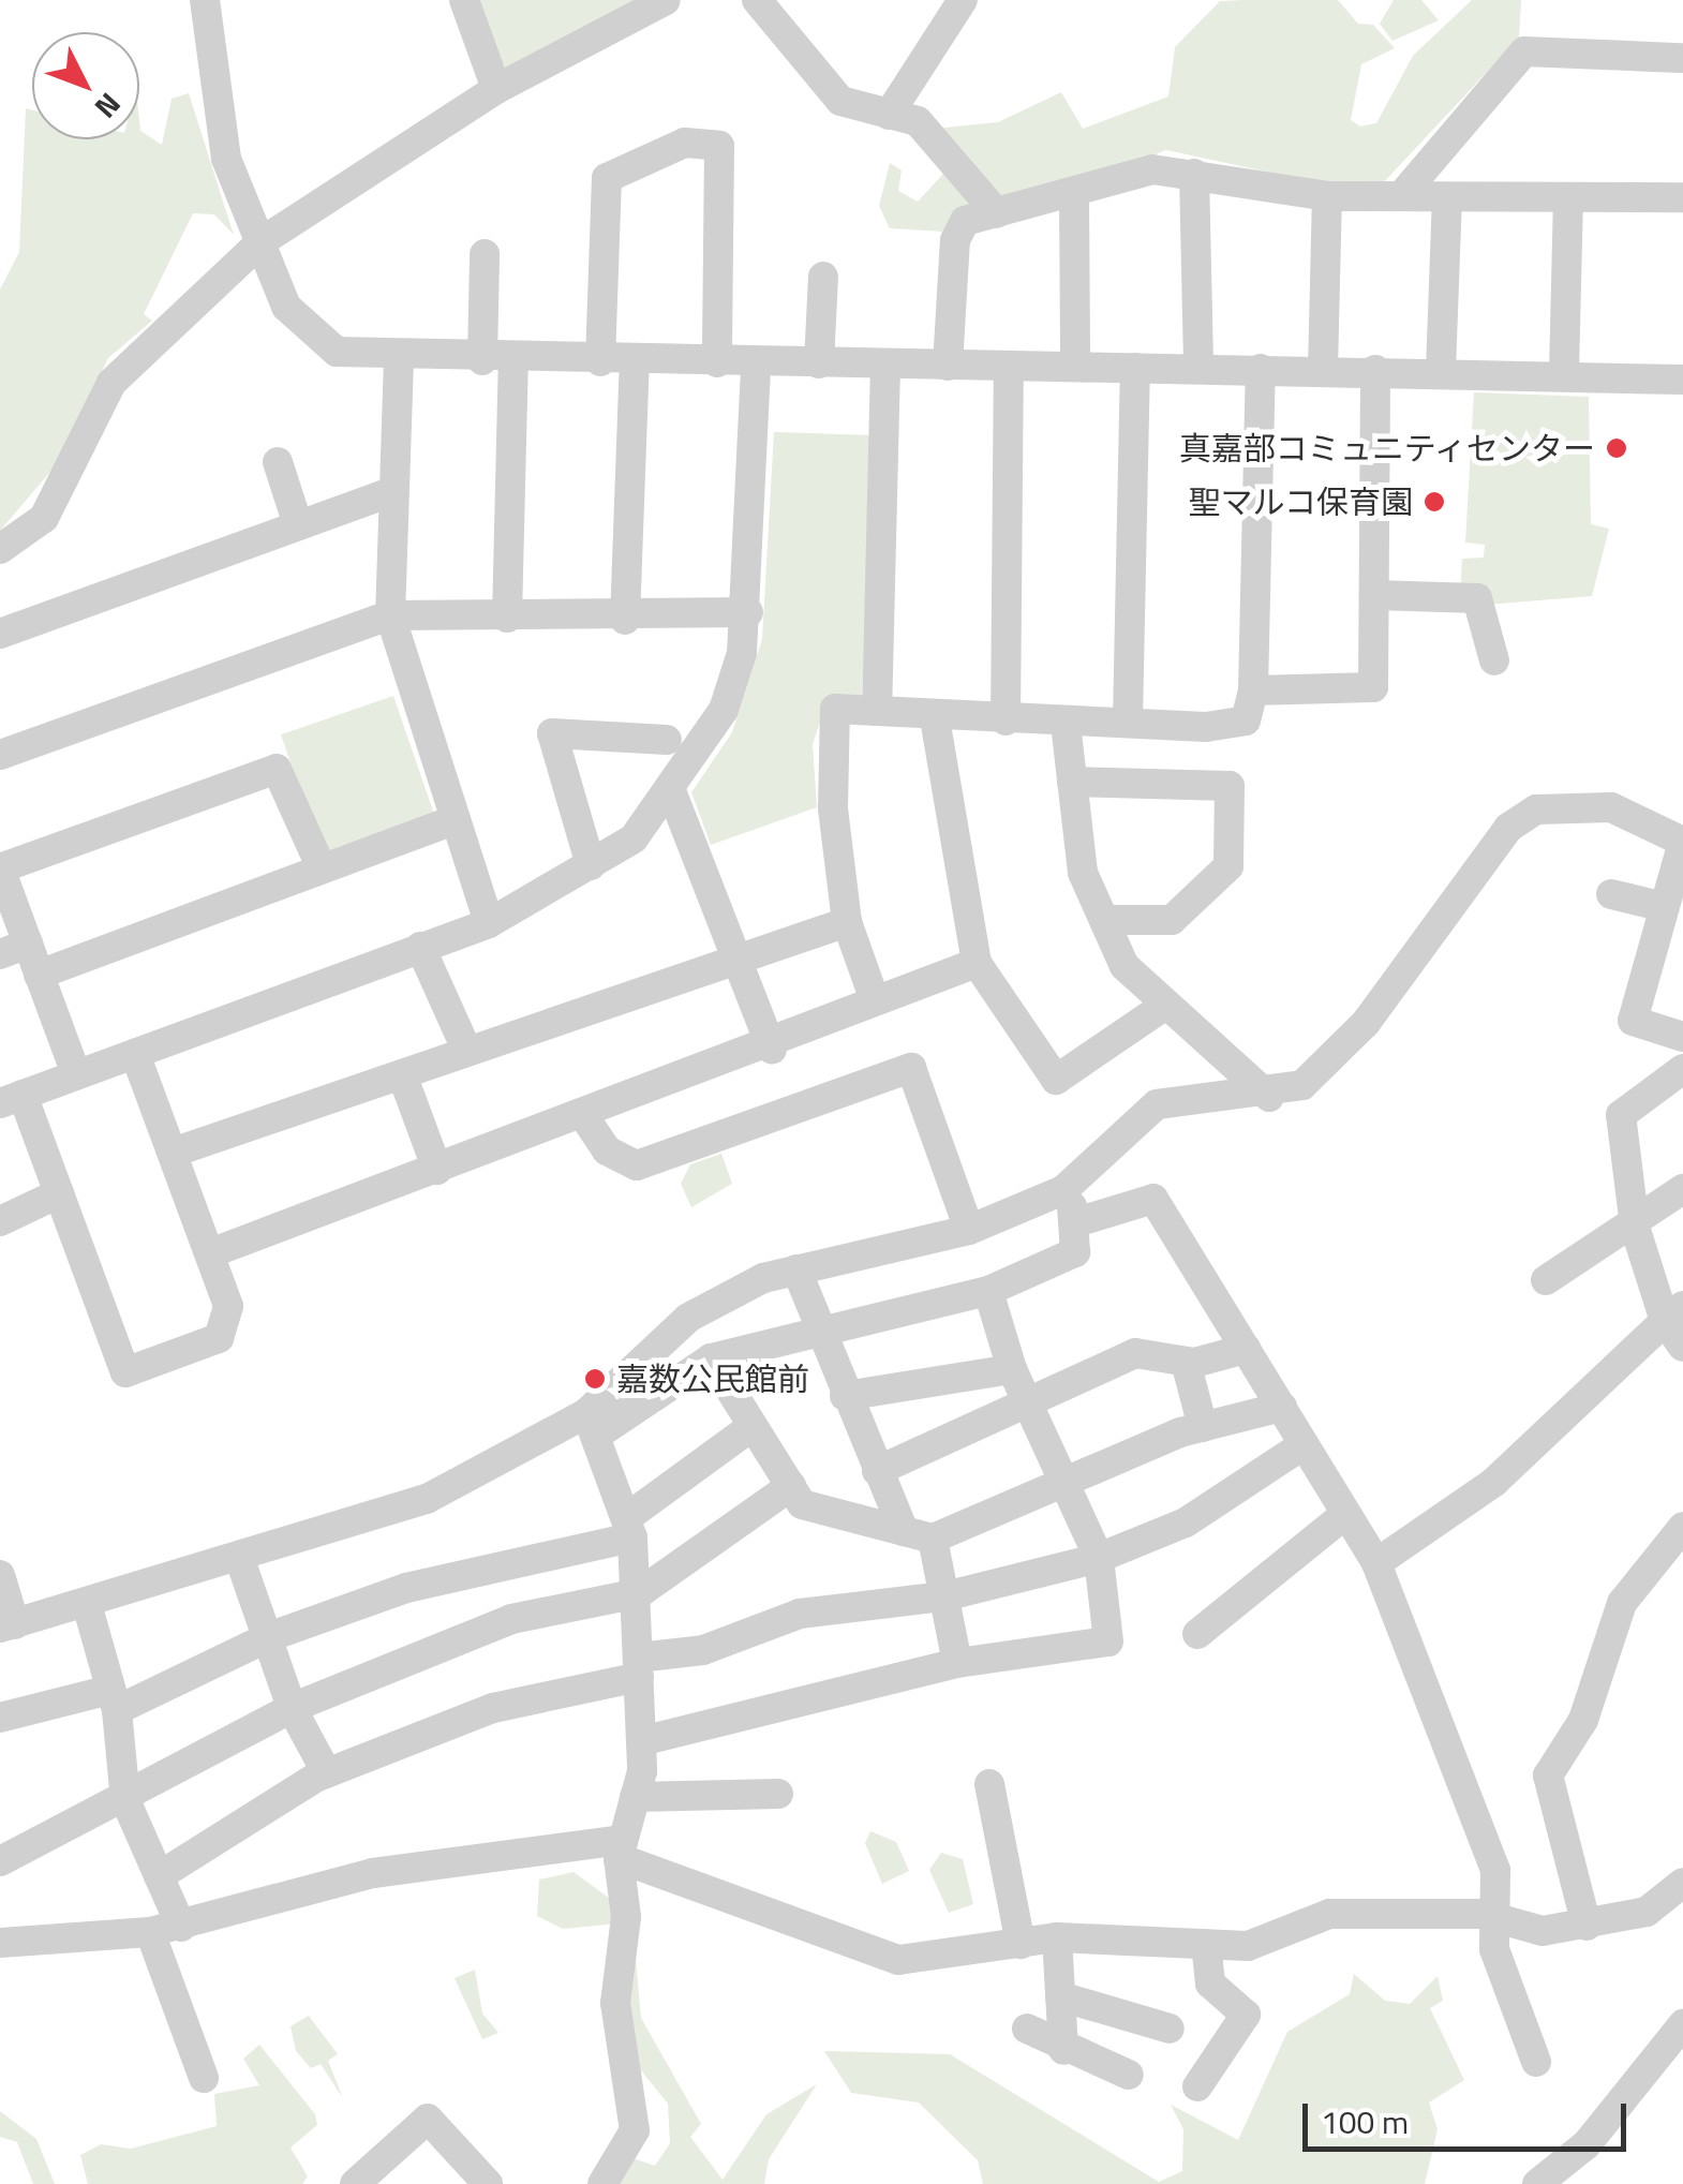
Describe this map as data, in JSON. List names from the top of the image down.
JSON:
{
  "places": ["真嘉部コミュニティセンター", "聖マルコ保育園", "嘉数公民館前"],
  "scale_bar": "100 m",
  "north": "bottom right"
}
